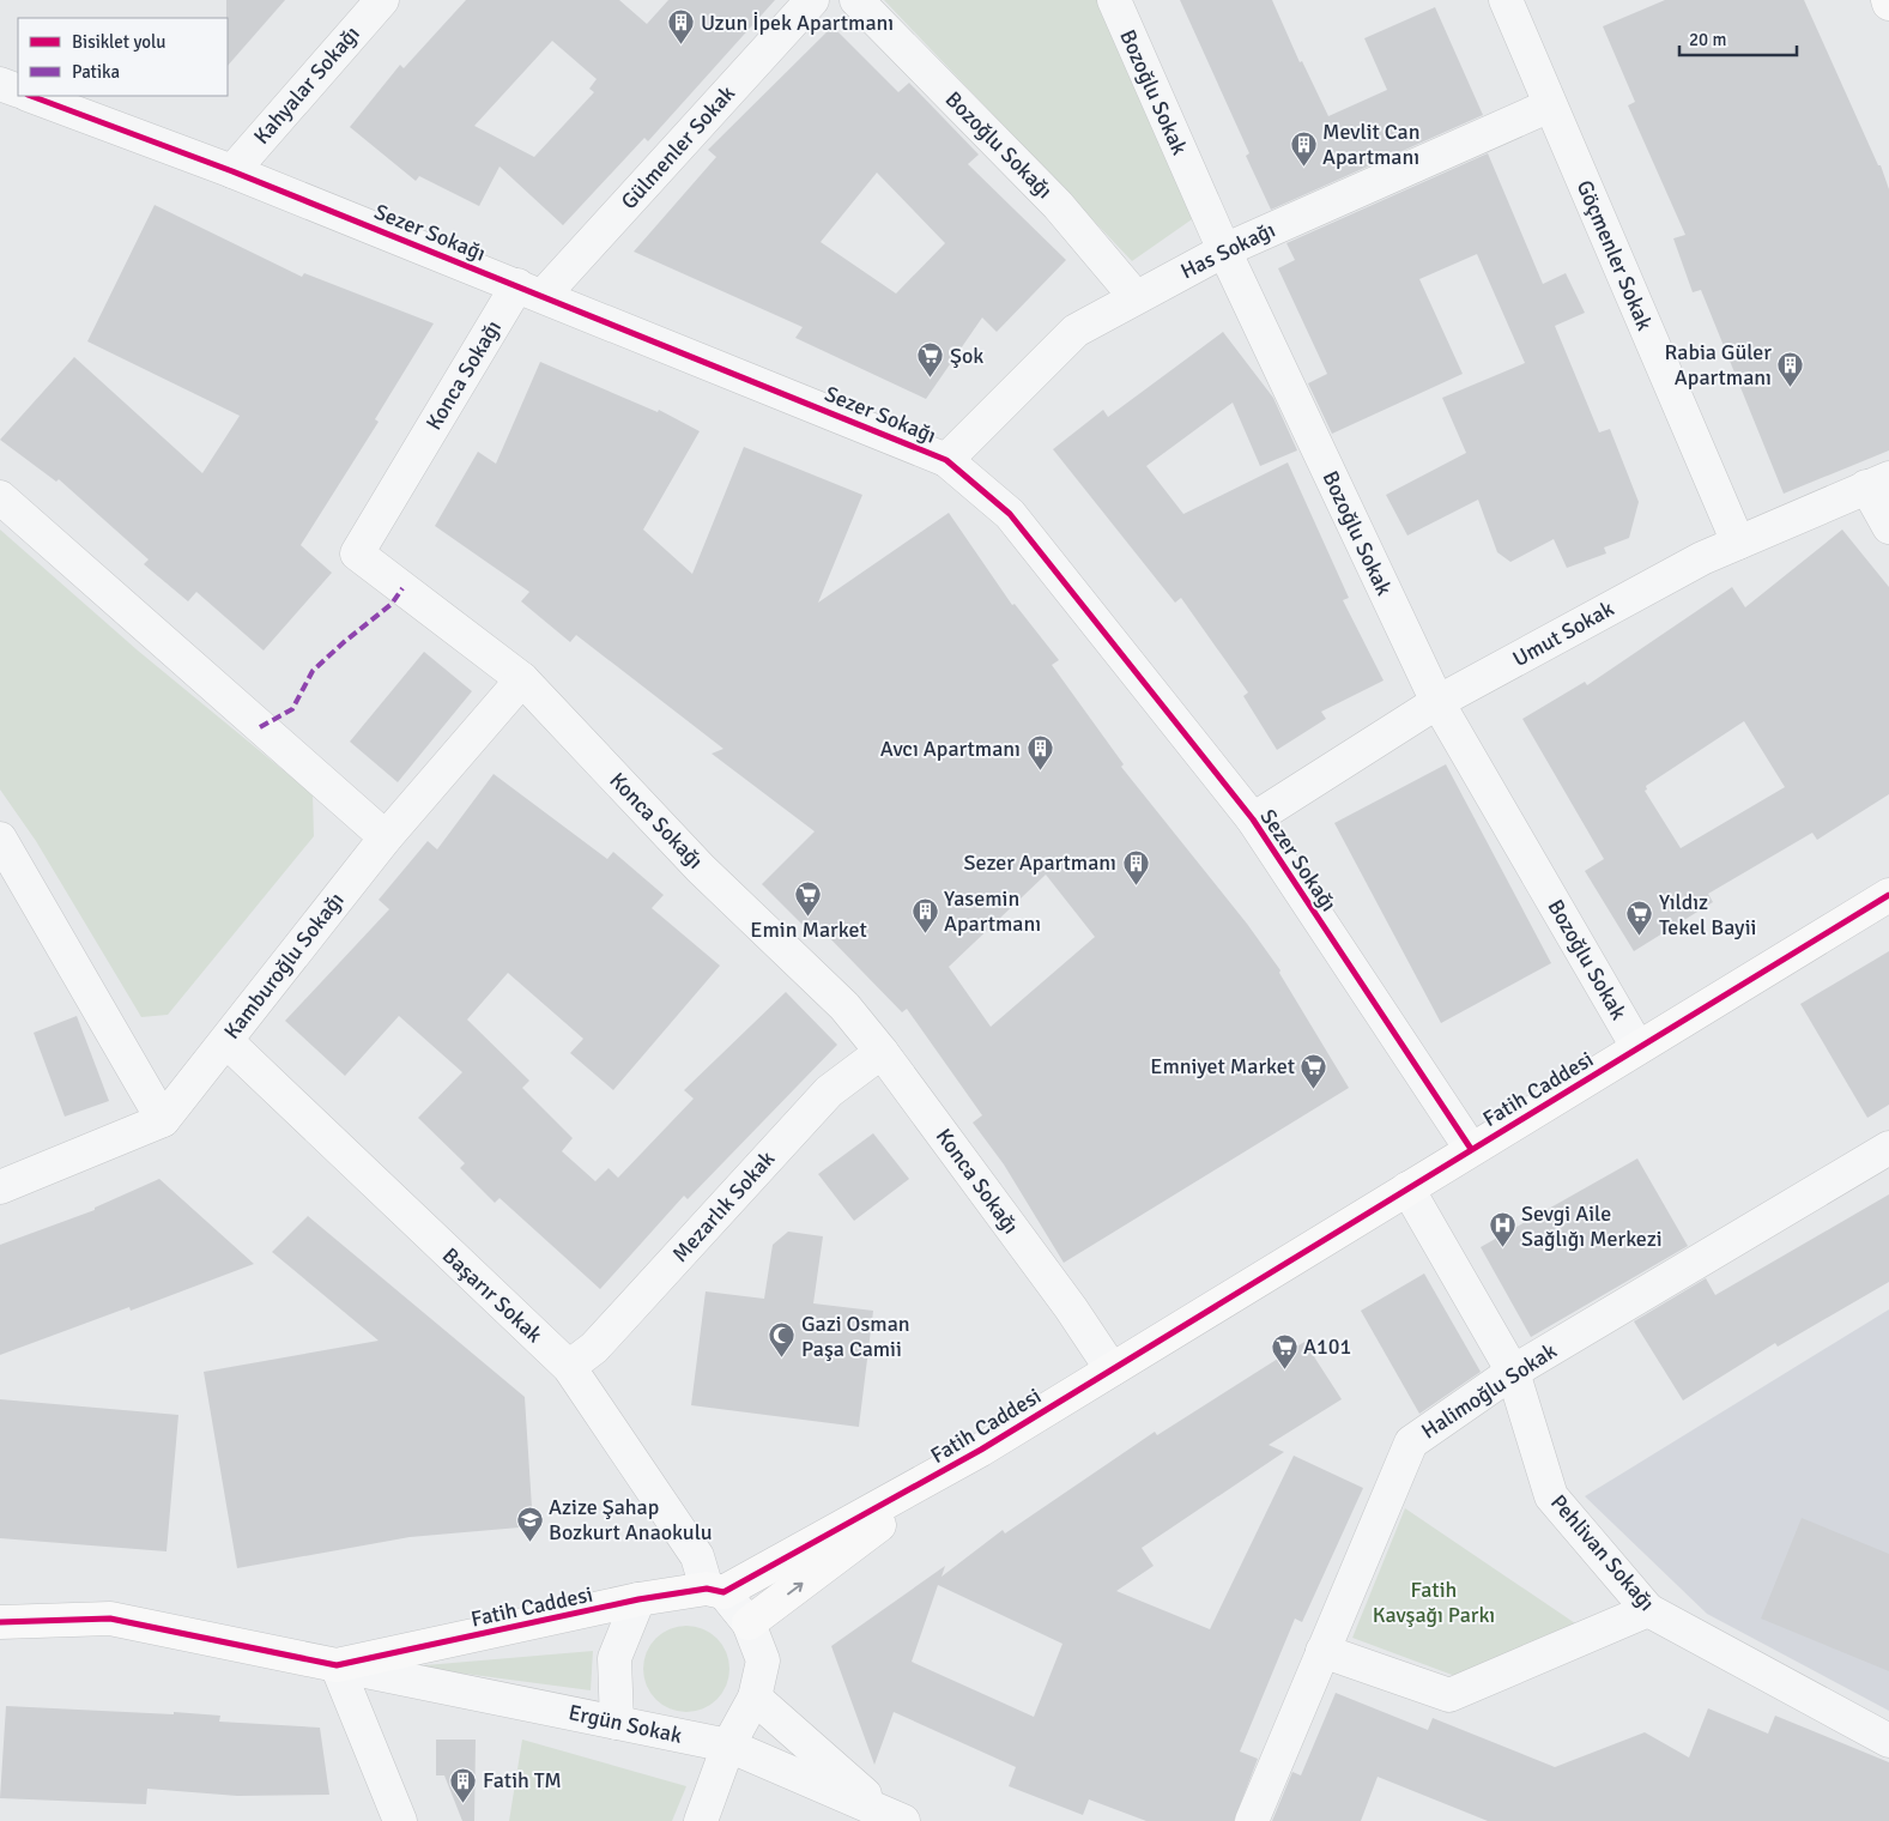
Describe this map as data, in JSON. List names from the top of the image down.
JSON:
{
  "streets": {
    "street": [
      "Kahyalar Sokağı",
      "Bozoğlu Sokak",
      "Bozoğlu Sokağı",
      "Gülmenler Sokak",
      "Sezer Sokağı",
      "Has Sokağı",
      "Göçmenler Sokak",
      "Konca Sokağı",
      "Umut Sokak",
      "Kamburoğlu Sokağı",
      "Fatih Caddesi",
      "Mezarlık Sokak",
      "Başarır Sokak",
      "Halimoğlu Sokak",
      "Pehlivan Sokağı",
      "Ergün Sokak"
    ]
  },
  "crossings": [
    ["Kahyalar Sokağı", "Sezer Sokağı"],
    ["Bozoğlu Sokak", "Has Sokağı"],
    ["Bozoğlu Sokak", "Umut Sokak"],
    ["Bozoğlu Sokak", "Fatih Caddesi"],
    ["Bozoğlu Sokağı", "Has Sokağı"],
    ["Gülmenler Sokak", "Sezer Sokağı"],
    ["Gülmenler Sokak", "Konca Sokağı"],
    ["Sezer Sokağı", "Has Sokağı"],
    ["Sezer Sokağı", "Konca Sokağı"],
    ["Sezer Sokağı", "Umut Sokak"],
    ["Sezer Sokağı", "Fatih Caddesi"],
    ["Has Sokağı", "Göçmenler Sokak"],
    ["Göçmenler Sokak", "Umut Sokak"],
    ["Konca Sokağı", "Kamburoğlu Sokağı"],
    ["Konca Sokağı", "Fatih Caddesi"],
    ["Konca Sokağı", "Mezarlık Sokak"],
    ["Kamburoğlu Sokağı", "Başarır Sokak"],
    ["Fatih Caddesi", "Başarır Sokak"],
    ["Fatih Caddesi", "Pehlivan Sokağı"],
    ["Fatih Caddesi", "Ergün Sokak"],
    ["Mezarlık Sokak", "Başarır Sokak"],
    ["Başarır Sokak", "Ergün Sokak"],
    ["Halimoğlu Sokak", "Pehlivan Sokağı"]
  ],
  "parks": ["Fatih Kavşağı Parkı"],
  "places": {
    "building": [
      "Uzun İpek Apartmanı",
      "Mevlit Can Apartmanı",
      "Rabia Güler Apartmanı",
      "Avcı Apartmanı",
      "Sezer Apartmanı",
      "Yasemin Apartmanı",
      "Fatih TM"
    ],
    "supermarket": [
      "Şok",
      "Emin Market",
      "Yıldız Tekel Bayii",
      "Emniyet Market",
      "A101"
    ],
    "hospital": ["Sevgi Aile Sağlığı Merkezi"],
    "mosque": ["Gazi Osman Paşa Camii"],
    "school or university": ["Azize Şahap Bozkurt Anaokulu"]
  },
  "legend": ["Bisiklet yolu", "Patika"],
  "scale_bar": "20 m"
}
